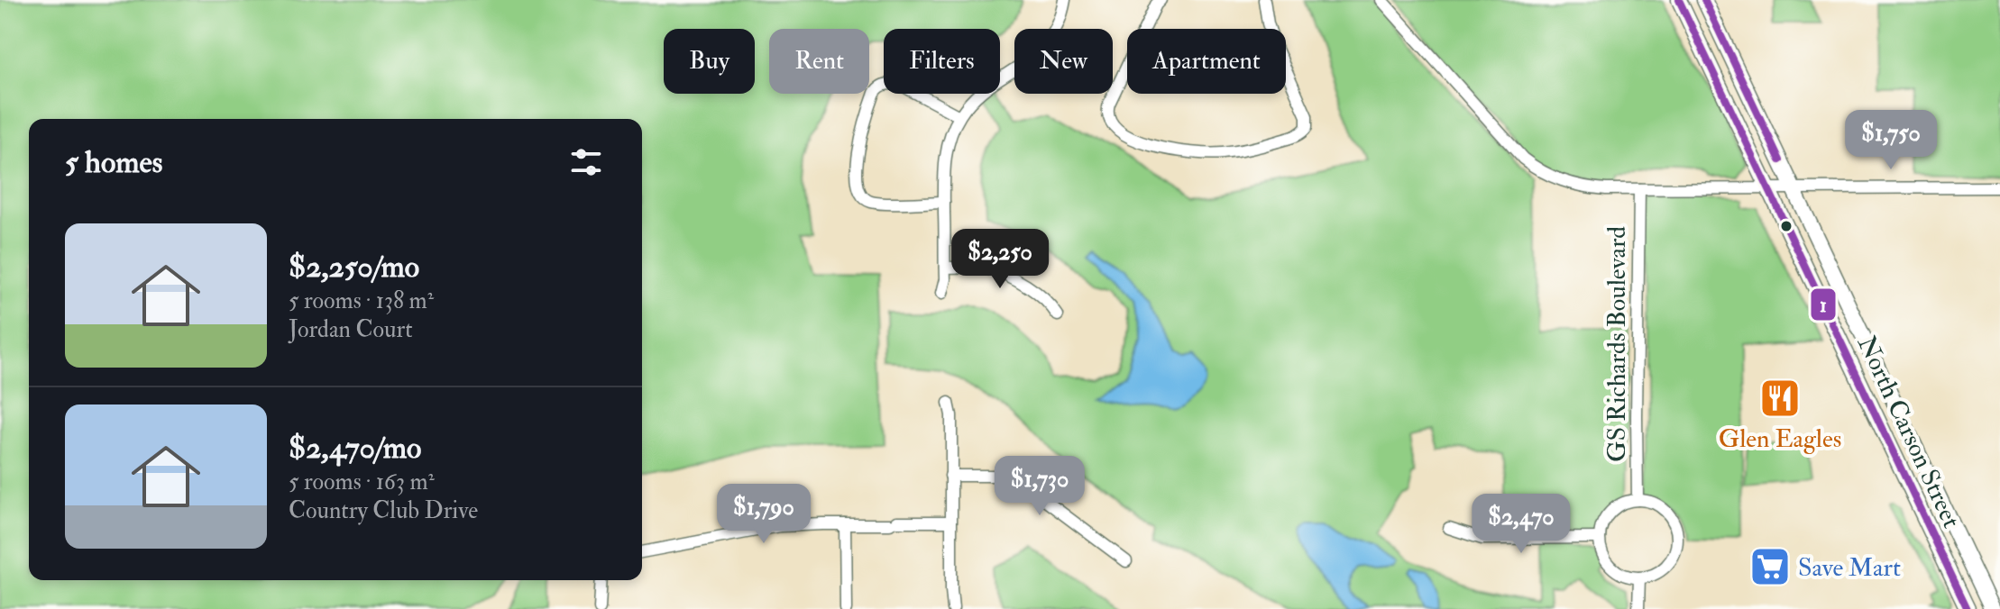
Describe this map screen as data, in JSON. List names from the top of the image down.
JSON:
{
  "streets": {
    "main road": ["North Carson Street"],
    "street": ["GS Richards Boulevard"]
  },
  "places": {
    "restaurant": ["Glen Eagles"],
    "supermarket": ["Save Mart"]
  },
  "lines": ["transit line 1"],
  "page": {
    "chip": [
      "Buy",
      "Rent",
      "Filters",
      "New",
      "Apartment"
    ],
    "price": [
      "$1,750",
      "$2,250",
      "$1,730",
      "$1,790",
      "$2,470"
    ],
    "heading": "5 homes",
    "list": [
      {
        "name": "$2,250/mo",
        "note": "5 rooms · 138 m² · Jordan Court"
      },
      {
        "name": "$2,470/mo",
        "note": "5 rooms · 163 m² · Country Club Drive"
      }
    ]
  }
}
